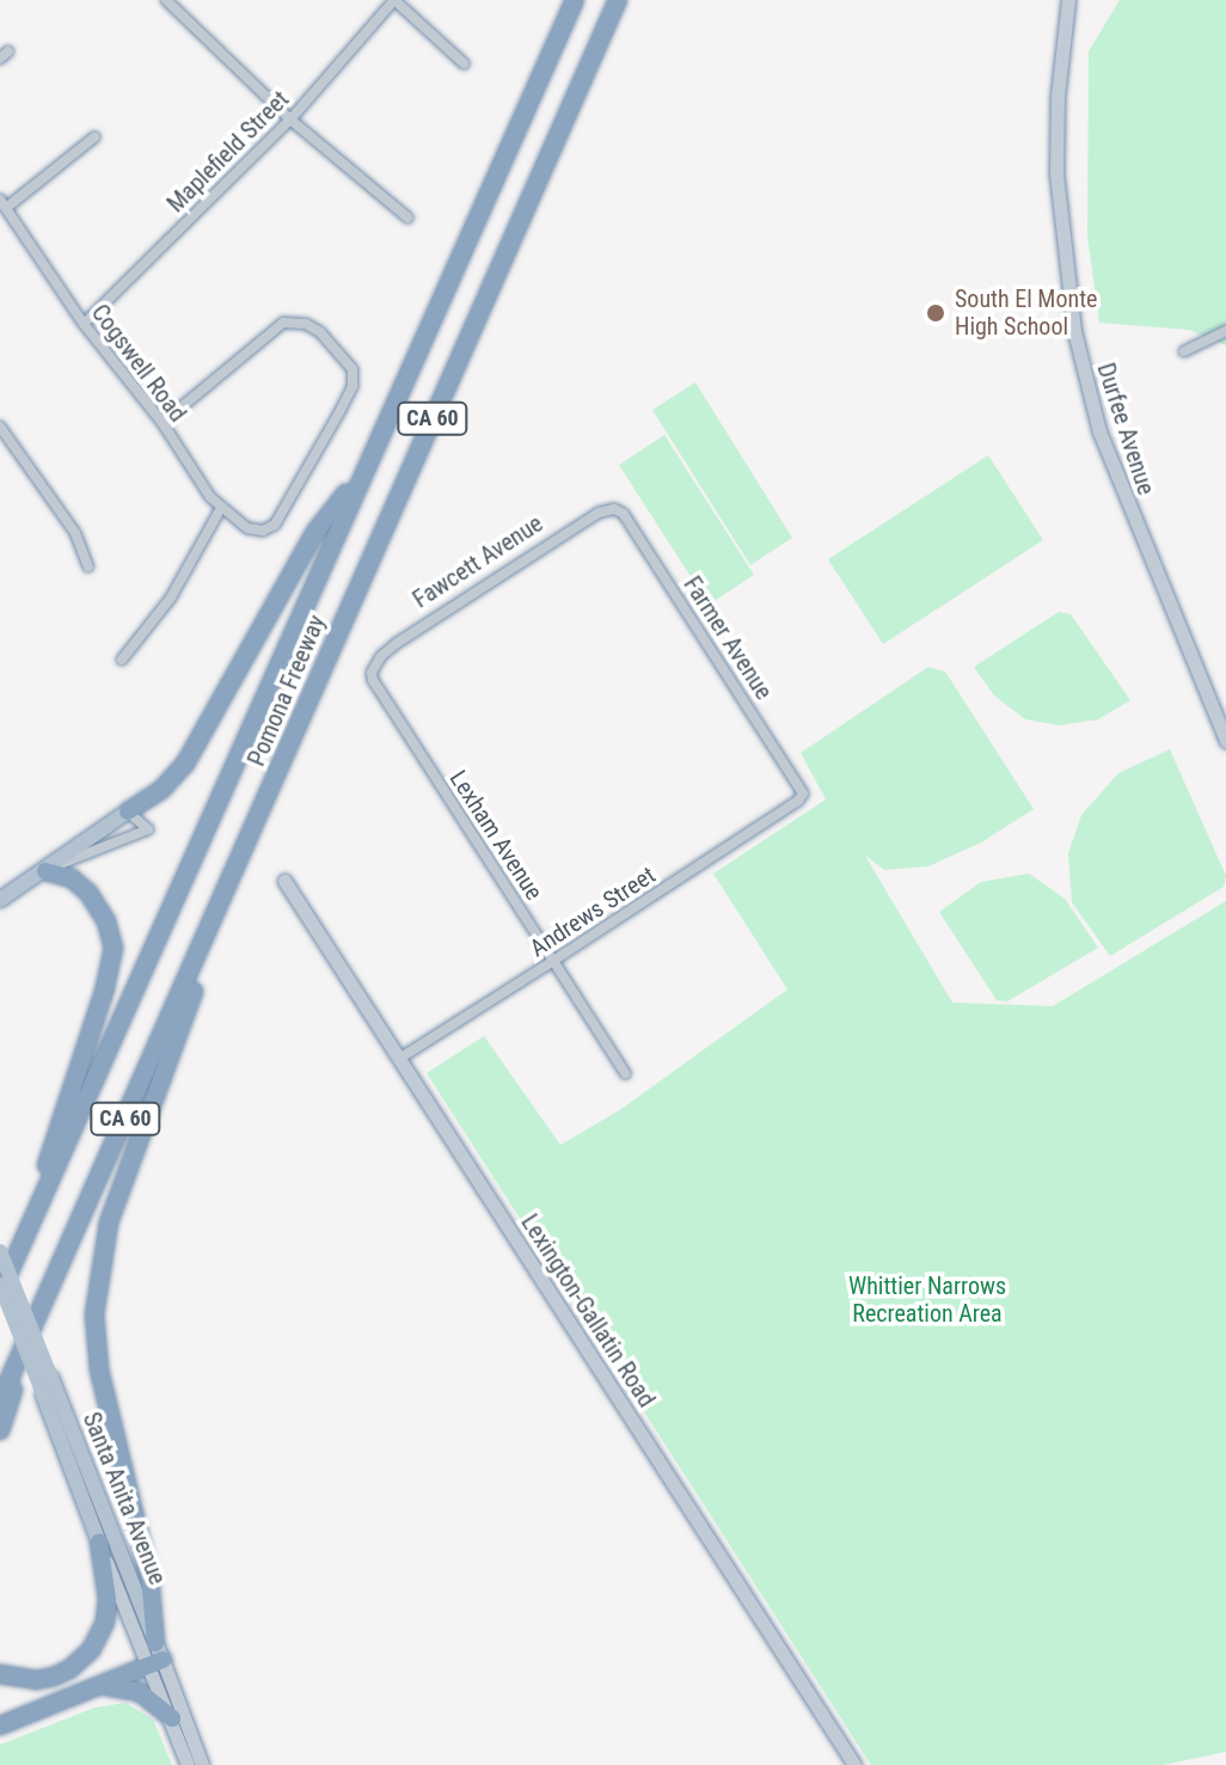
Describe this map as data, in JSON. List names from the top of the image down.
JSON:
{
  "streets": {
    "highway": ["CA 60", "Pomona Freeway"],
    "main road": ["Durfee Avenue", "Lexington-Gallatin Road", "Santa Anita Avenue"],
    "street": [
      "Maplefield Street",
      "Cogswell Road",
      "Fawcett Avenue",
      "Farmer Avenue",
      "Lexham Avenue",
      "Andrews Street"
    ]
  },
  "crossings": [
    ["Maplefield Street", "Cogswell Road"],
    ["Fawcett Avenue", "Farmer Avenue"],
    ["Fawcett Avenue", "Lexham Avenue"],
    ["Farmer Avenue", "Andrews Street"],
    ["Lexham Avenue", "Andrews Street"],
    ["Andrews Street", "Lexington-Gallatin Road"]
  ],
  "parks": ["Whittier Narrows Recreation Area"],
  "places": ["South El Monte High School"]
}
